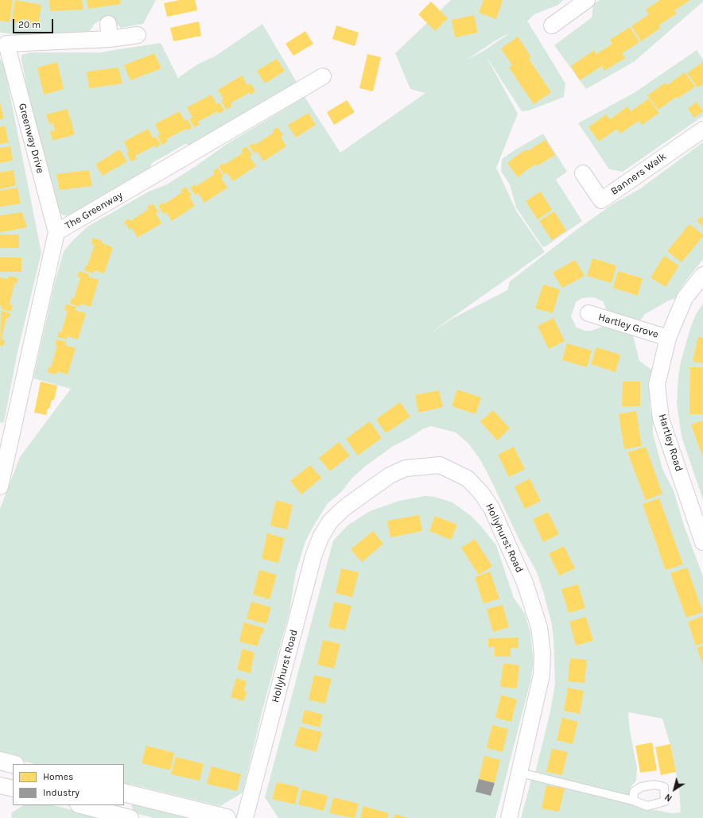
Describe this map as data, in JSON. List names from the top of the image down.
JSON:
{
  "streets": {
    "street": [
      "Greenway Drive",
      "Banners Walk",
      "The Greenway",
      "Hartley Grove",
      "Hartley Road",
      "Hollyhurst Road"
    ]
  },
  "crossings": [
    ["Greenway Drive", "The Greenway"],
    ["Hartley Grove", "Hartley Road"]
  ],
  "legend": ["Homes", "Industry"],
  "scale_bar": "20 m",
  "north": "bottom left"
}
